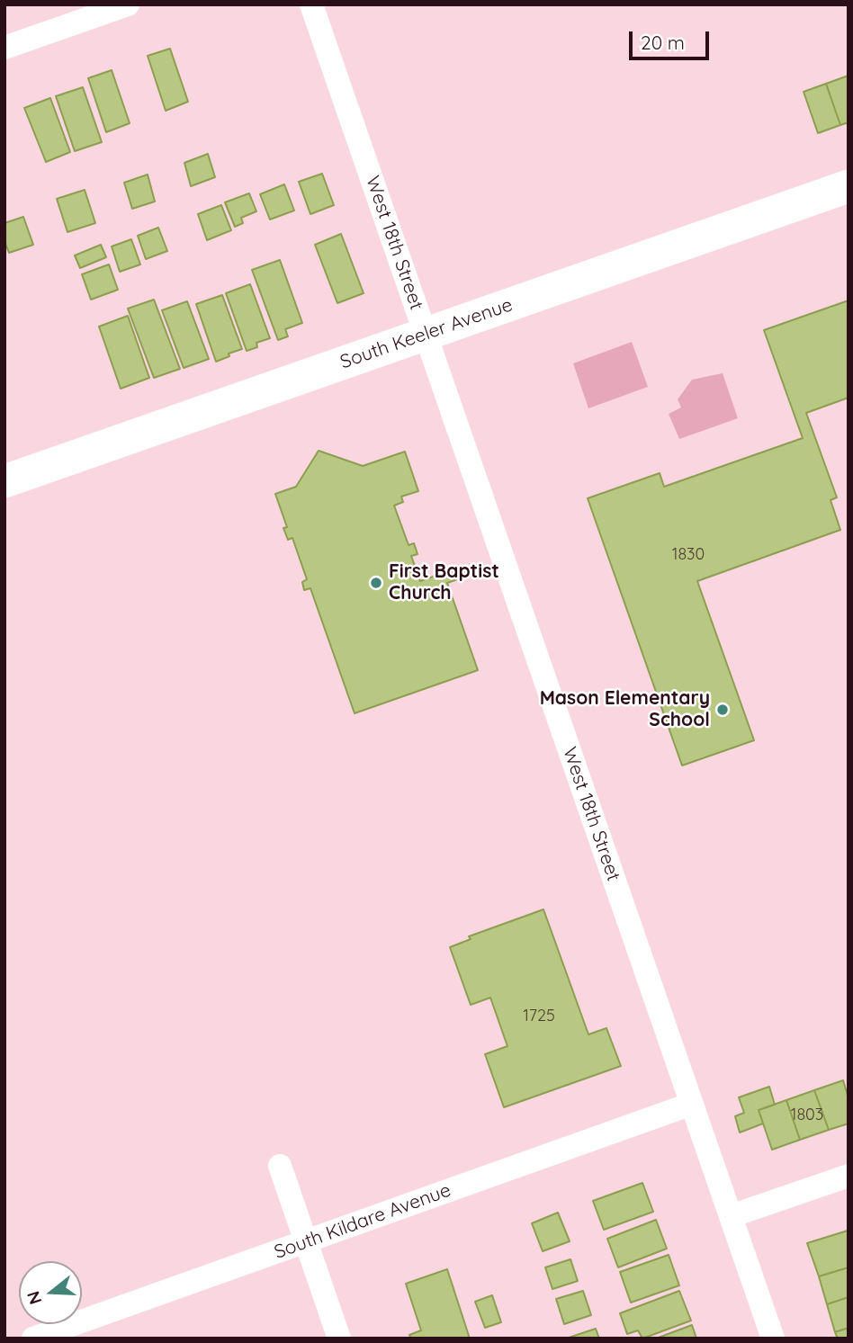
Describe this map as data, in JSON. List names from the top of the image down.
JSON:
{
  "streets": {
    "street": ["West 18th Street", "South Keeler Avenue", "South Kildare Avenue"]
  },
  "crossings": [
    ["West 18th Street", "South Keeler Avenue"],
    ["West 18th Street", "South Kildare Avenue"]
  ],
  "places": ["First Baptist Church", "Mason Elementary School"],
  "house_numbers": ["1830", "1725", "1803"],
  "scale_bar": "20 m",
  "north": "left"
}
